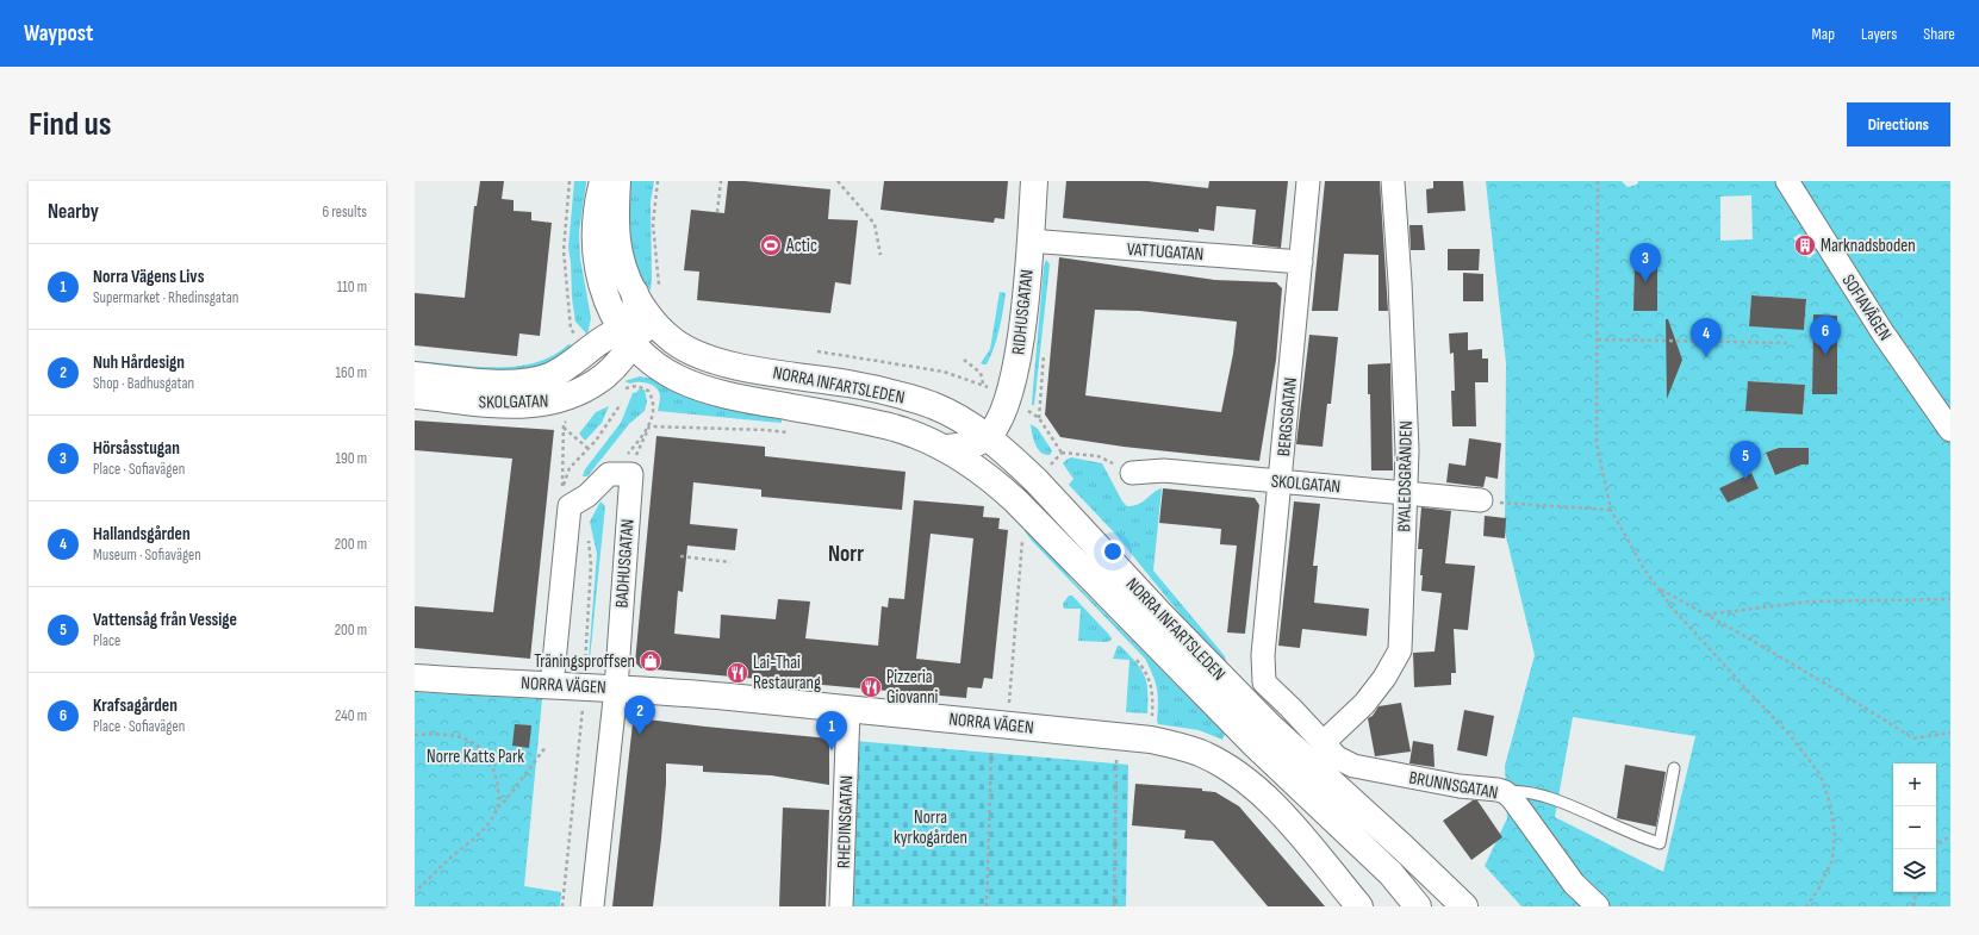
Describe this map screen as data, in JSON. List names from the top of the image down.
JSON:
{
  "streets": {
    "main road": [
      "RIDHUSGATAN",
      "NORRA INFARTSLEDEN",
      "SKOLGATAN",
      "NORRA VÄGEN"
    ],
    "street": [
      "VATTUGATAN",
      "SOFIAVÄGEN",
      "BERGSGATAN",
      "BYALEDSGRÄNDEN",
      "BADHUSGATAN",
      "BRUNNSGATAN",
      "RHEDINSGATAN"
    ]
  },
  "crossings": [
    ["VATTUGATAN", "RIDHUSGATAN"],
    ["VATTUGATAN", "BERGSGATAN"],
    ["RIDHUSGATAN", "NORRA INFARTSLEDEN"],
    ["NORRA INFARTSLEDEN", "SKOLGATAN"],
    ["SKOLGATAN", "BERGSGATAN"],
    ["SKOLGATAN", "BYALEDSGRÄNDEN"],
    ["BERGSGATAN", "BYALEDSGRÄNDEN"],
    ["BERGSGATAN", "BRUNNSGATAN"],
    ["BYALEDSGRÄNDEN", "BRUNNSGATAN"],
    ["BADHUSGATAN", "NORRA VÄGEN"],
    ["NORRA VÄGEN", "RHEDINSGATAN"]
  ],
  "districts": ["Norr"],
  "parks": ["Norre Katts Park", "Norra kyrkogården"],
  "places": {
    "sports": ["Actic"],
    "building": ["Marknadsboden"],
    "shop": ["Träningsproffsen"],
    "restaurant": ["Lai-Thai Restaurang", "Pizzeria Giovanni"]
  },
  "page": {
    "header": "Waypost",
    "nav": ["Map", "Layers", "Share"],
    "buttons": "Directions",
    "title": "Find us",
    "heading": ["Nearby", "6 results"],
    "list": [
      {
        "mark": "1",
        "name": "Norra Vägens Livs",
        "note": "Supermarket · Rhedinsgatan",
        "value": "110 m"
      },
      {
        "mark": "2",
        "name": "Nuh Hårdesign",
        "note": "Shop · Badhusgatan",
        "value": "160 m"
      },
      {
        "mark": "3",
        "name": "Hörsåsstugan",
        "note": "Place · Sofiavägen",
        "value": "190 m"
      },
      {
        "mark": "4",
        "name": "Hallandsgården",
        "note": "Museum · Sofiavägen",
        "value": "200 m"
      },
      {
        "mark": "5",
        "name": "Vattensåg från Vessige",
        "note": "Place",
        "value": "200 m"
      },
      {
        "mark": "6",
        "name": "Krafsagården",
        "note": "Place · Sofiavägen",
        "value": "240 m"
      }
    ],
    "pins": [
      "3",
      "6",
      "4",
      "5",
      "2",
      "1"
    ],
    "map_buttons": ["+", "−"]
  }
}
